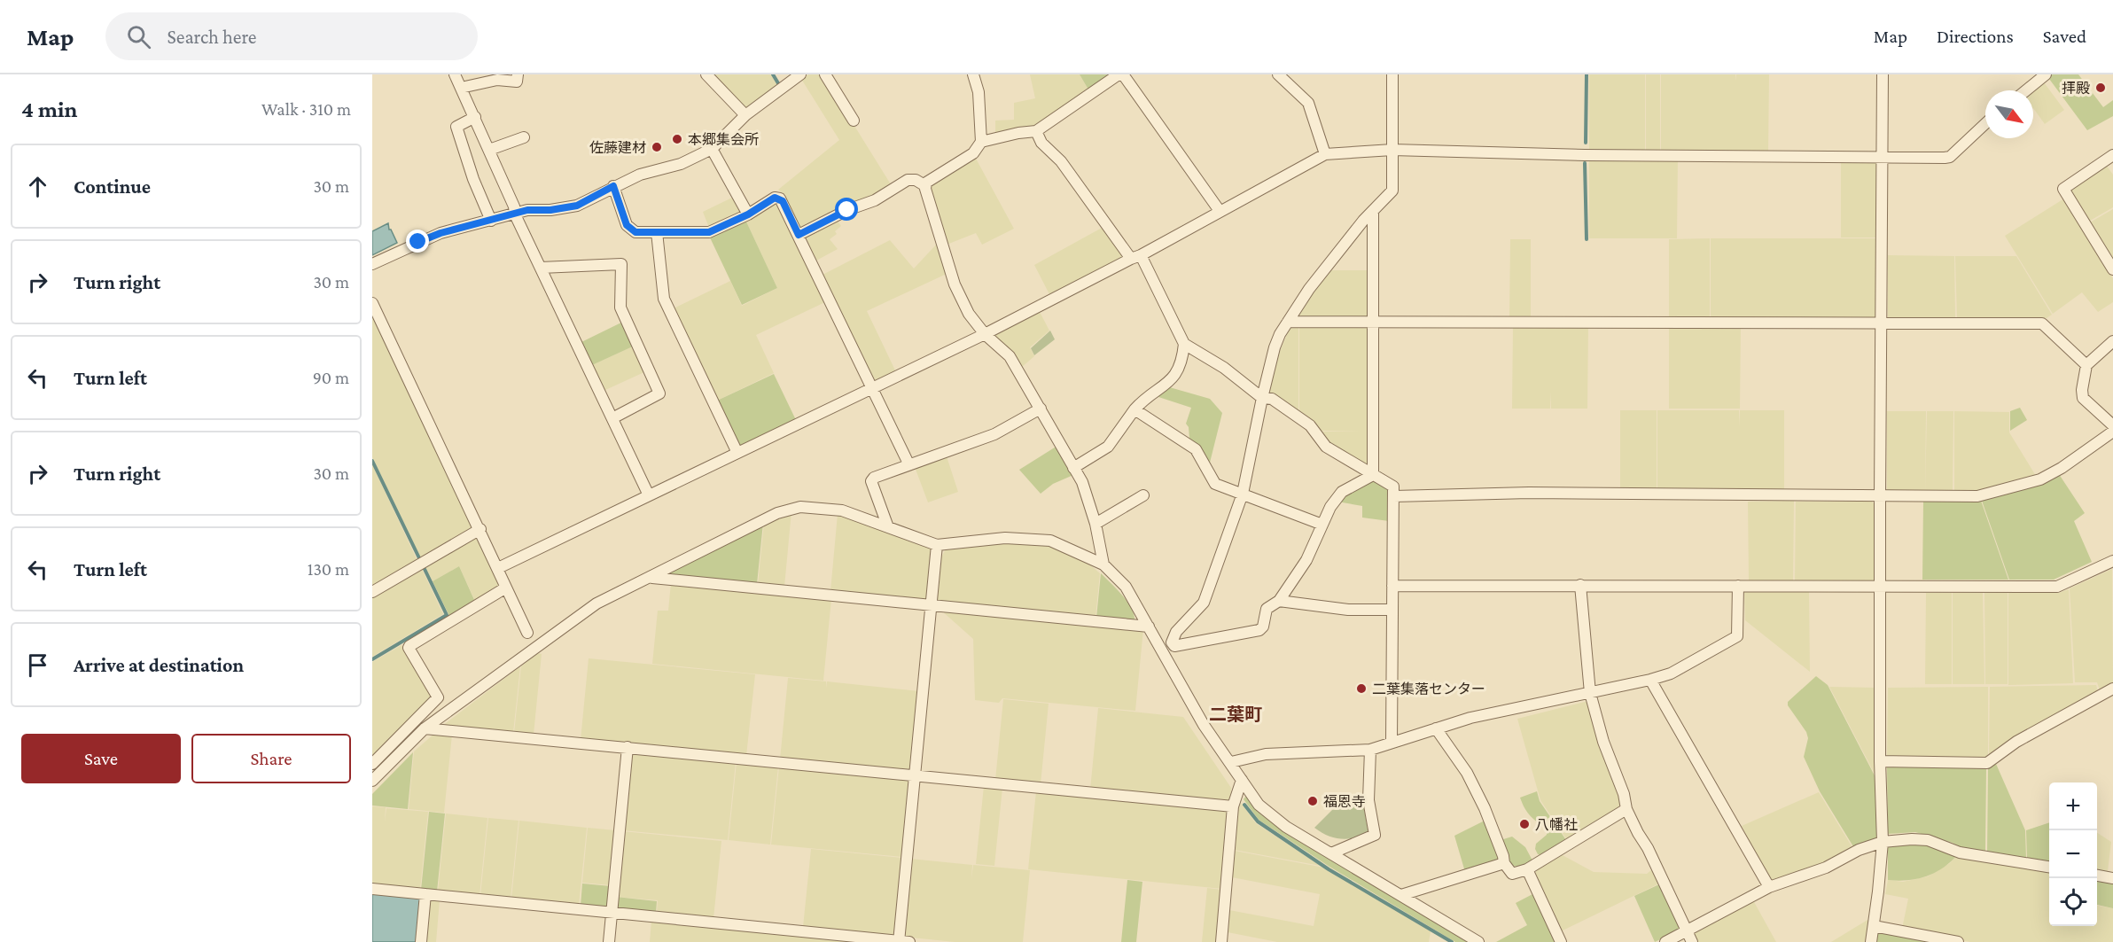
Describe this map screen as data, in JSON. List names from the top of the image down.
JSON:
{
  "districts": ["二葉町"],
  "places": [
    "拝殿",
    "本郷集会所",
    "佐藤建材",
    "二葉集落センター",
    "福恩寺",
    "八幡社"
  ],
  "north": "bottom right",
  "page": {
    "header": "Map",
    "search": "Search here",
    "nav": ["Map", "Directions", "Saved"],
    "heading": ["4 min", "Walk · 310 m"],
    "list": [
      ["Continue", "30 m"],
      ["Turn right", "30 m"],
      ["Turn left", "90 m"],
      ["Turn right", "30 m"],
      ["Turn left", "130 m"],
      "Arrive at destination"
    ],
    "buttons": ["Save", "Share"],
    "map_buttons": ["+", "−"]
  }
}
